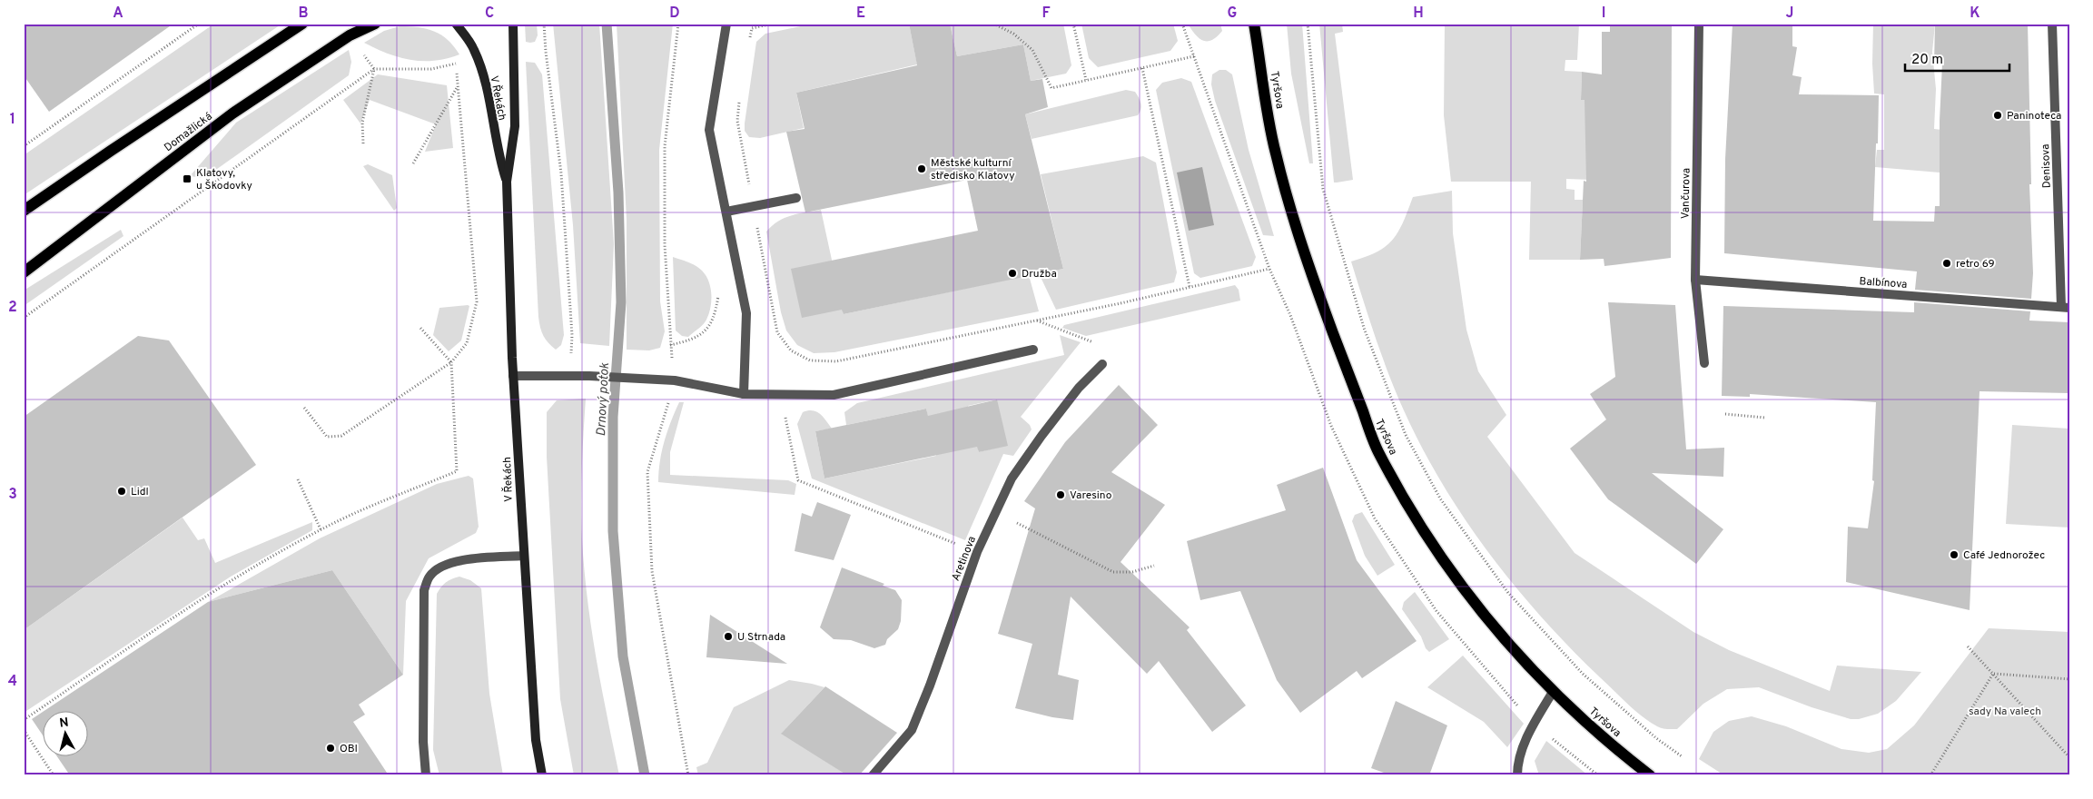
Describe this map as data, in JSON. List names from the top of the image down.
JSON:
{
  "streets": {
    "main road": ["Tyršova", "Domažlická"],
    "street": [
      "V Řekách",
      "Denisova",
      "Vančurova",
      "Balbínova",
      "Aretinova"
    ]
  },
  "crossings": [
    ["Denisova", "Balbínova"],
    ["Vančurova", "Balbínova"]
  ],
  "water": ["Drnový potok"],
  "parks": ["sady Na valech"],
  "places": {
    "other": [
      "Paninoteca",
      "Městské kulturní středisko Klatovy",
      "retro 69",
      "Družba",
      "Lidl",
      "Varesino",
      "Café Jednorožec",
      "U Strnada",
      "OBI"
    ],
    "transit": ["Klatovy, u Škodovky"]
  },
  "scale_bar": "20 m",
  "north": "top",
  "grid": {
    "columns": [
      "A",
      "B",
      "C",
      "D",
      "E",
      "F",
      "G",
      "H",
      "I",
      "J",
      "K"
    ],
    "rows": [
      "1",
      "2",
      "3",
      "4"
    ]
  }
}
